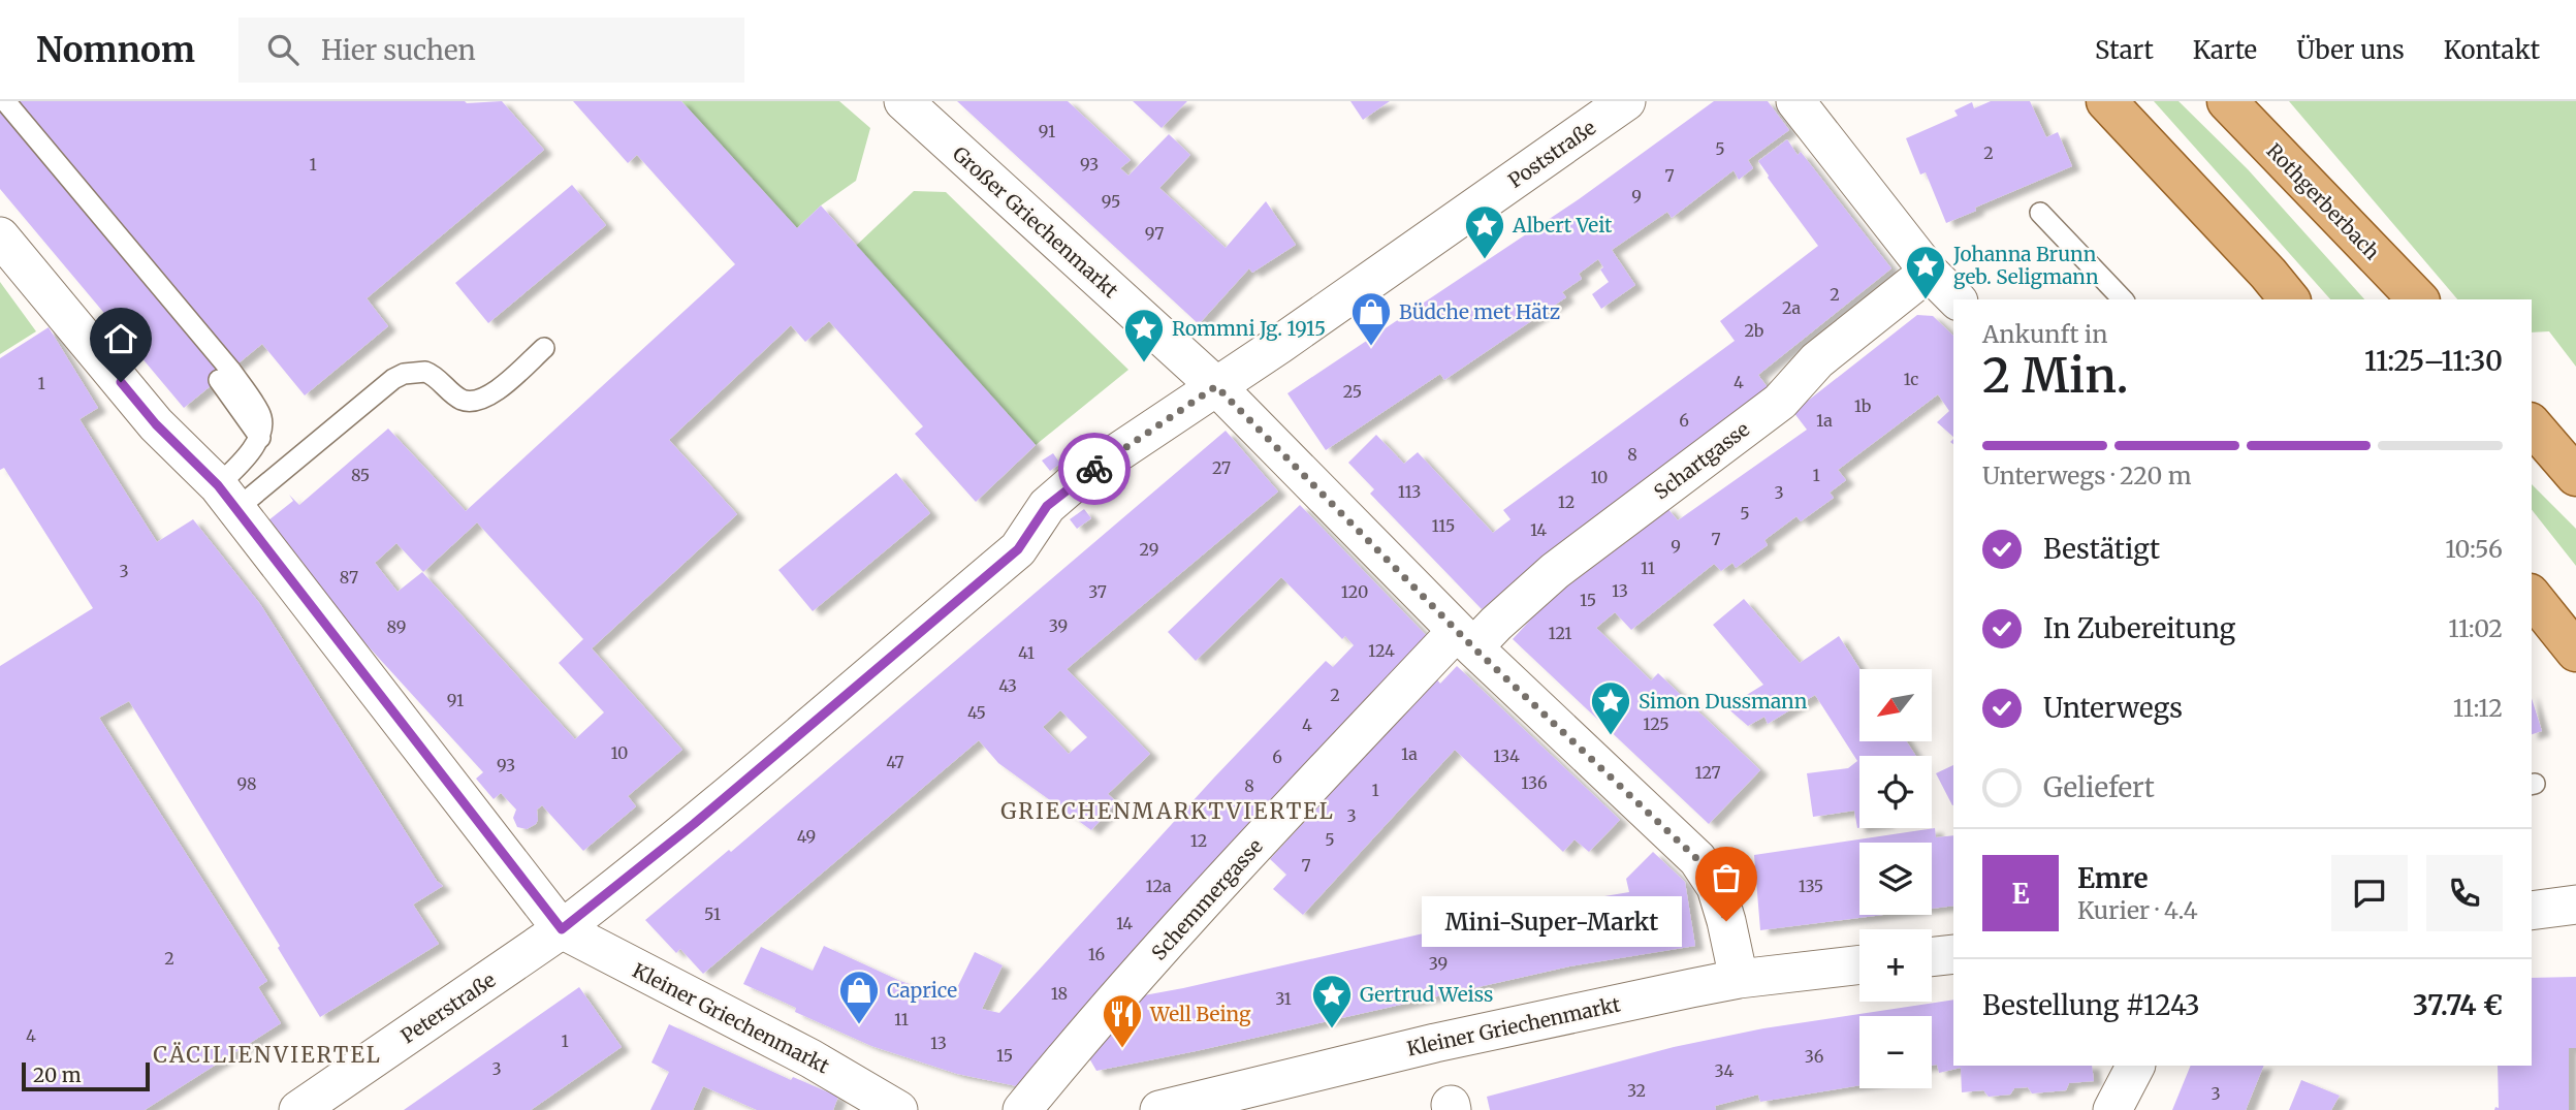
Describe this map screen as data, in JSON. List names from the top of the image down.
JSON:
{
  "streets": {
    "main road": ["Rothgerberbach"],
    "street": [
      "Poststraße",
      "Großer Griechenmarkt",
      "Schartgasse",
      "Schemmergasse",
      "Peterstraße",
      "Kleiner Griechenmarkt"
    ]
  },
  "crossings": [
    ["Poststraße", "Großer Griechenmarkt"],
    ["Poststraße", "Peterstraße"],
    ["Poststraße", "Kleiner Griechenmarkt"],
    ["Großer Griechenmarkt", "Schartgasse"],
    ["Großer Griechenmarkt", "Schemmergasse"],
    ["Großer Griechenmarkt", "Kleiner Griechenmarkt"],
    ["Schartgasse", "Schemmergasse"],
    ["Peterstraße", "Kleiner Griechenmarkt"]
  ],
  "districts": ["GRIECHENMARKTVIERTEL", "CÄCILIENVIERTEL"],
  "places": {
    "place": [
      "Albert Veit",
      "Johanna Brunn geb. Seligmann",
      "Rommni Jg. 1915",
      "Simon Dussmann",
      "Gertrud Weiss"
    ],
    "shop": ["Büdche met Hätz", "Caprice"],
    "other": ["Mini-Super-Markt"],
    "restaurant": ["Well Being"]
  },
  "house_numbers": [
    "91",
    "5",
    "2",
    "1",
    "93",
    "7",
    "9",
    "95",
    "97",
    "2",
    "2a",
    "2b",
    "1c",
    "4",
    "1",
    "25",
    "1b",
    "6",
    "1a",
    "8",
    "27",
    "85",
    "1",
    "10",
    "113",
    "3",
    "12",
    "5",
    "115",
    "14",
    "7",
    "9",
    "29",
    "11",
    "3",
    "87",
    "13",
    "37",
    "120",
    "15",
    "39",
    "89",
    "121",
    "124",
    "41",
    "43",
    "2",
    "91",
    "45",
    "125",
    "4",
    "10",
    "1a",
    "134",
    "6",
    "47",
    "93",
    "127",
    "136",
    "98",
    "8",
    "1",
    "3",
    "49",
    "5",
    "12",
    "7",
    "12a",
    "135",
    "51",
    "14",
    "16",
    "2",
    "39",
    "18",
    "31",
    "11",
    "4",
    "1",
    "13",
    "15",
    "36",
    "3",
    "34",
    "32",
    "3"
  ],
  "scale_bar": "20 m",
  "north": "bottom left",
  "page": {
    "header": "Nomnom",
    "search": "Hier suchen",
    "nav": [
      "Start",
      "Karte",
      "Über uns",
      "Kontakt"
    ],
    "heading": ["2 Min.", "Ankunft in", "11:25–11:30"],
    "panel": [
      "Emre",
      "Kurier · 4.4",
      "Bestellung #1243",
      "37.74 €"
    ],
    "bar": "Unterwegs · 220 m",
    "list": [
      ["Bestätigt", "10:56"],
      ["In Zubereitung", "11:02"],
      ["Unterwegs", "11:12"],
      "Geliefert"
    ],
    "map_buttons": ["+", "−"],
    "round": "E",
    "bubble": "Mini-Super-Markt",
    "scale": "20 m"
  }
}
